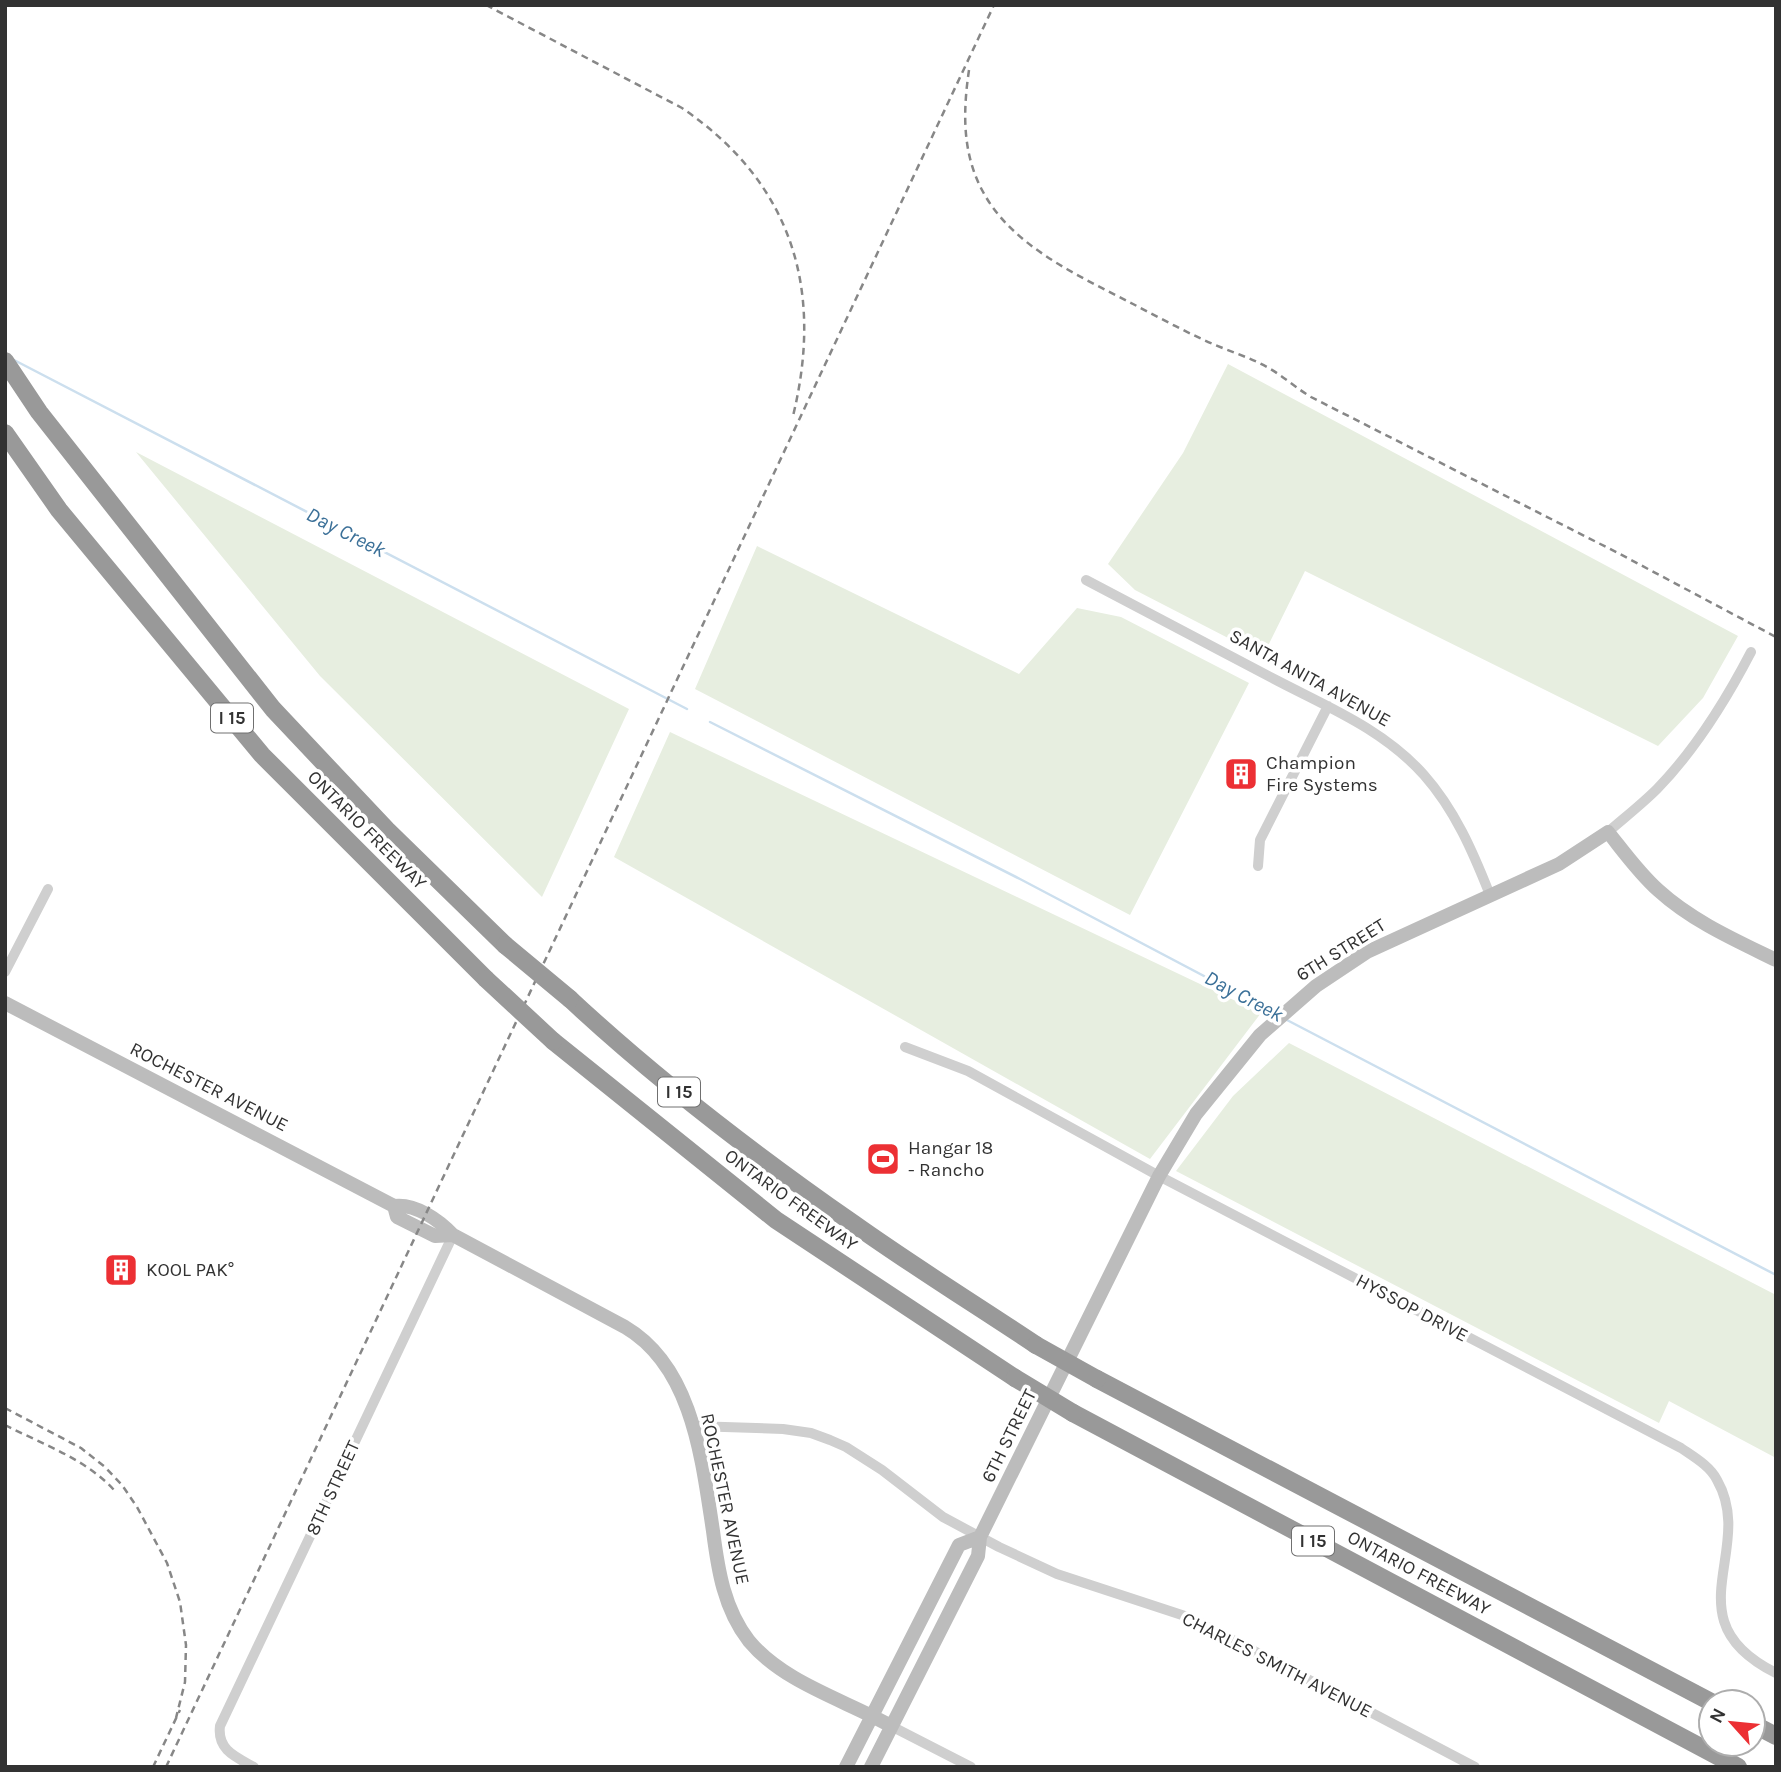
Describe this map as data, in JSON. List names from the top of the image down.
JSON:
{
  "streets": {
    "highway": ["I 15", "ONTARIO FREEWAY"],
    "street": [
      "SANTA ANITA AVENUE",
      "6TH STREET",
      "ROCHESTER AVENUE",
      "HYSSOP DRIVE",
      "8TH STREET",
      "CHARLES SMITH AVENUE"
    ]
  },
  "crossings": [
    ["SANTA ANITA AVENUE", "6TH STREET"],
    ["6TH STREET", "ROCHESTER AVENUE"],
    ["6TH STREET", "HYSSOP DRIVE"],
    ["6TH STREET", "CHARLES SMITH AVENUE"],
    ["ROCHESTER AVENUE", "8TH STREET"],
    ["ROCHESTER AVENUE", "CHARLES SMITH AVENUE"]
  ],
  "water": ["Day Creek"],
  "places": {
    "building": ["Champion Fire Systems", "KOOL PAK°"],
    "sports": ["Hangar 18 - Rancho"]
  },
  "north": "top left"
}
